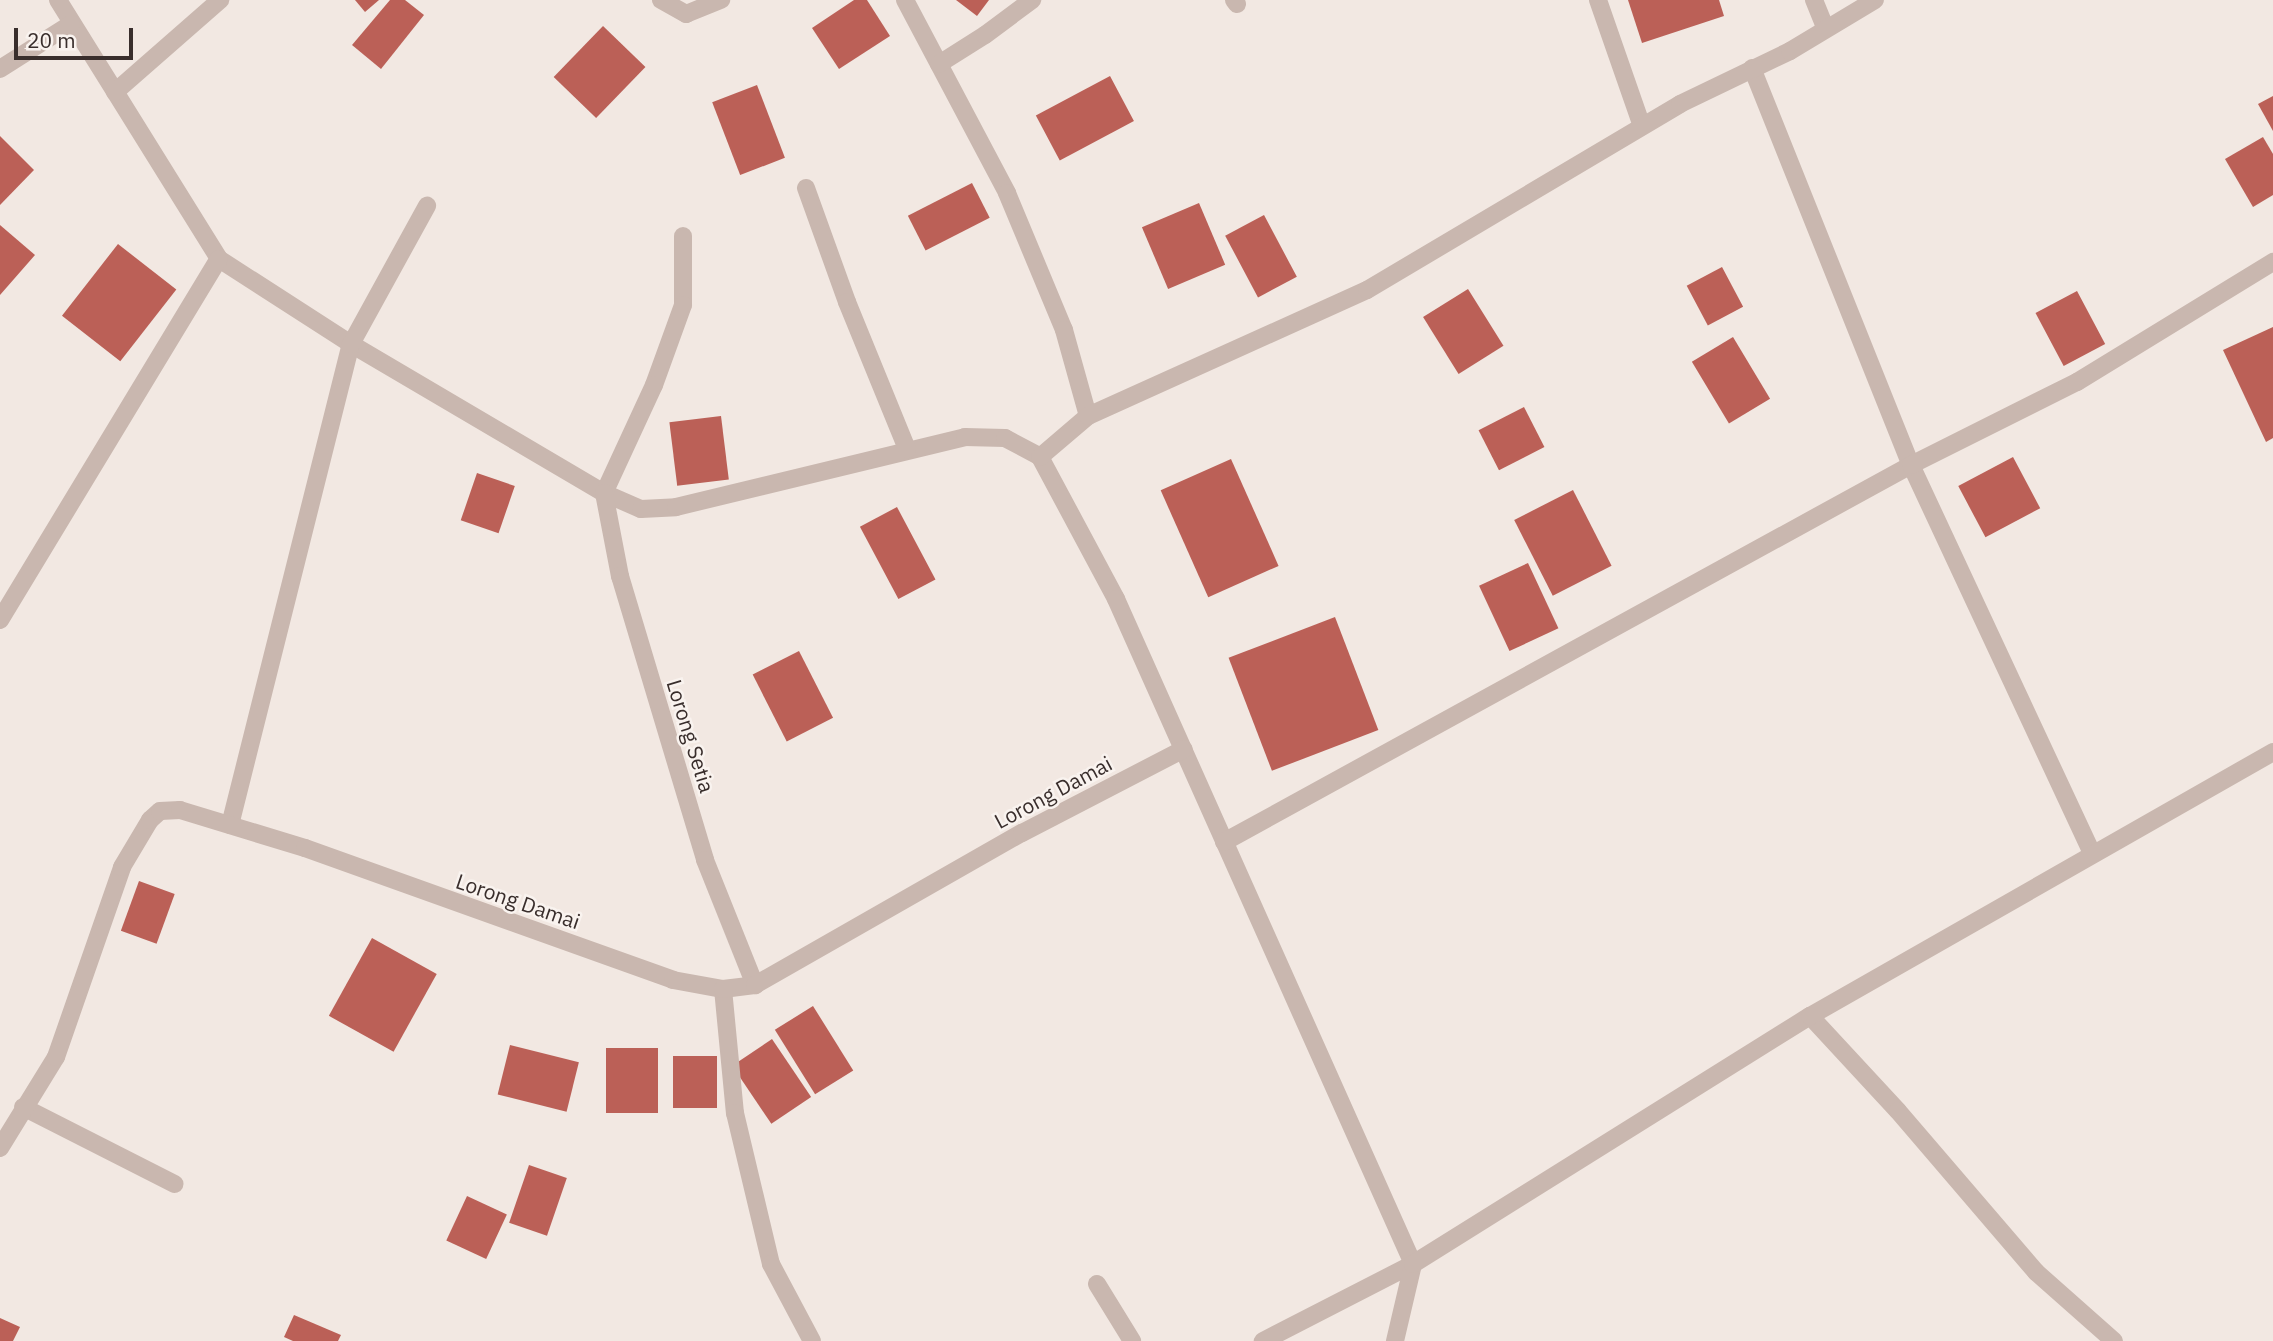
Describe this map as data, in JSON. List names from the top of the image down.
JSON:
{
  "streets": {
    "street": ["Lorong Setia", "Lorong Damai"]
  },
  "crossings": [
    ["Lorong Setia", "Lorong Damai"]
  ],
  "scale_bar": "20 m"
}
